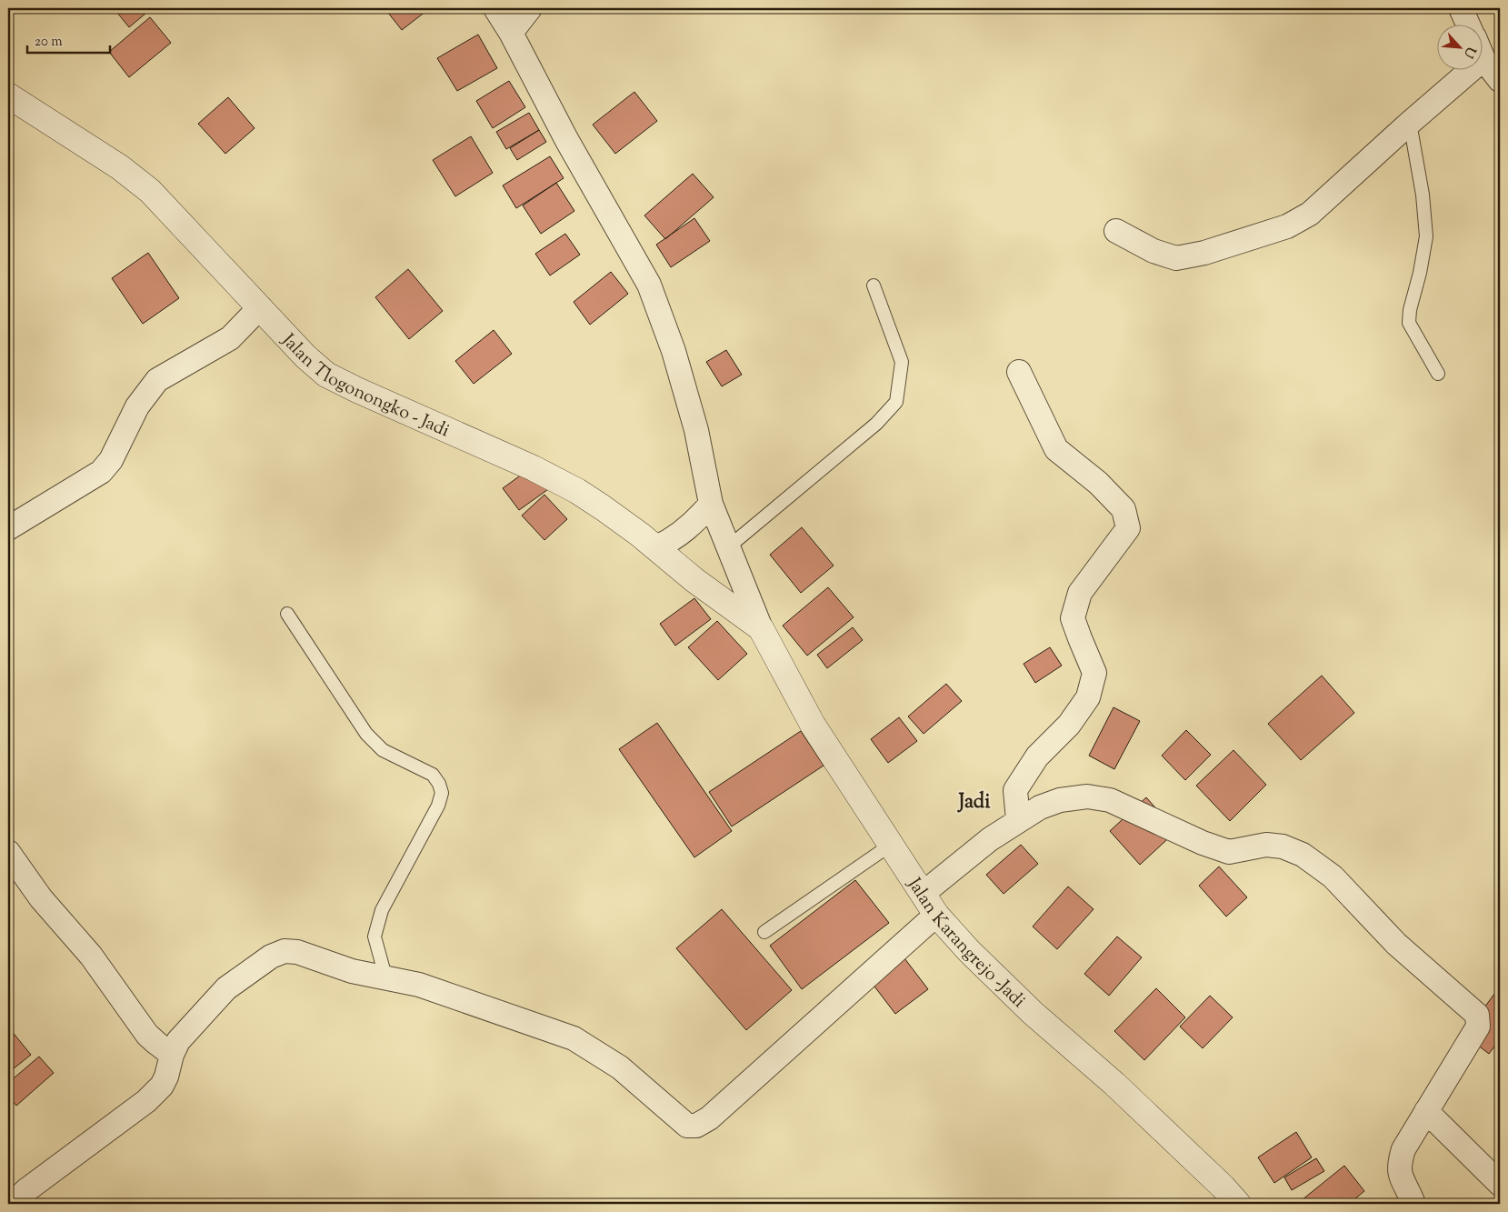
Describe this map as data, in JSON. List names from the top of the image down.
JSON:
{
  "streets": {
    "street": ["Jalan Tlogonongko - Jadi", "Jalan Karangrejo -Jadi"]
  },
  "crossings": [
    ["Jalan Tlogonongko - Jadi", "Jalan Karangrejo -Jadi"]
  ],
  "districts": ["Jadi"],
  "scale_bar": "20 m",
  "north": "bottom right"
}
